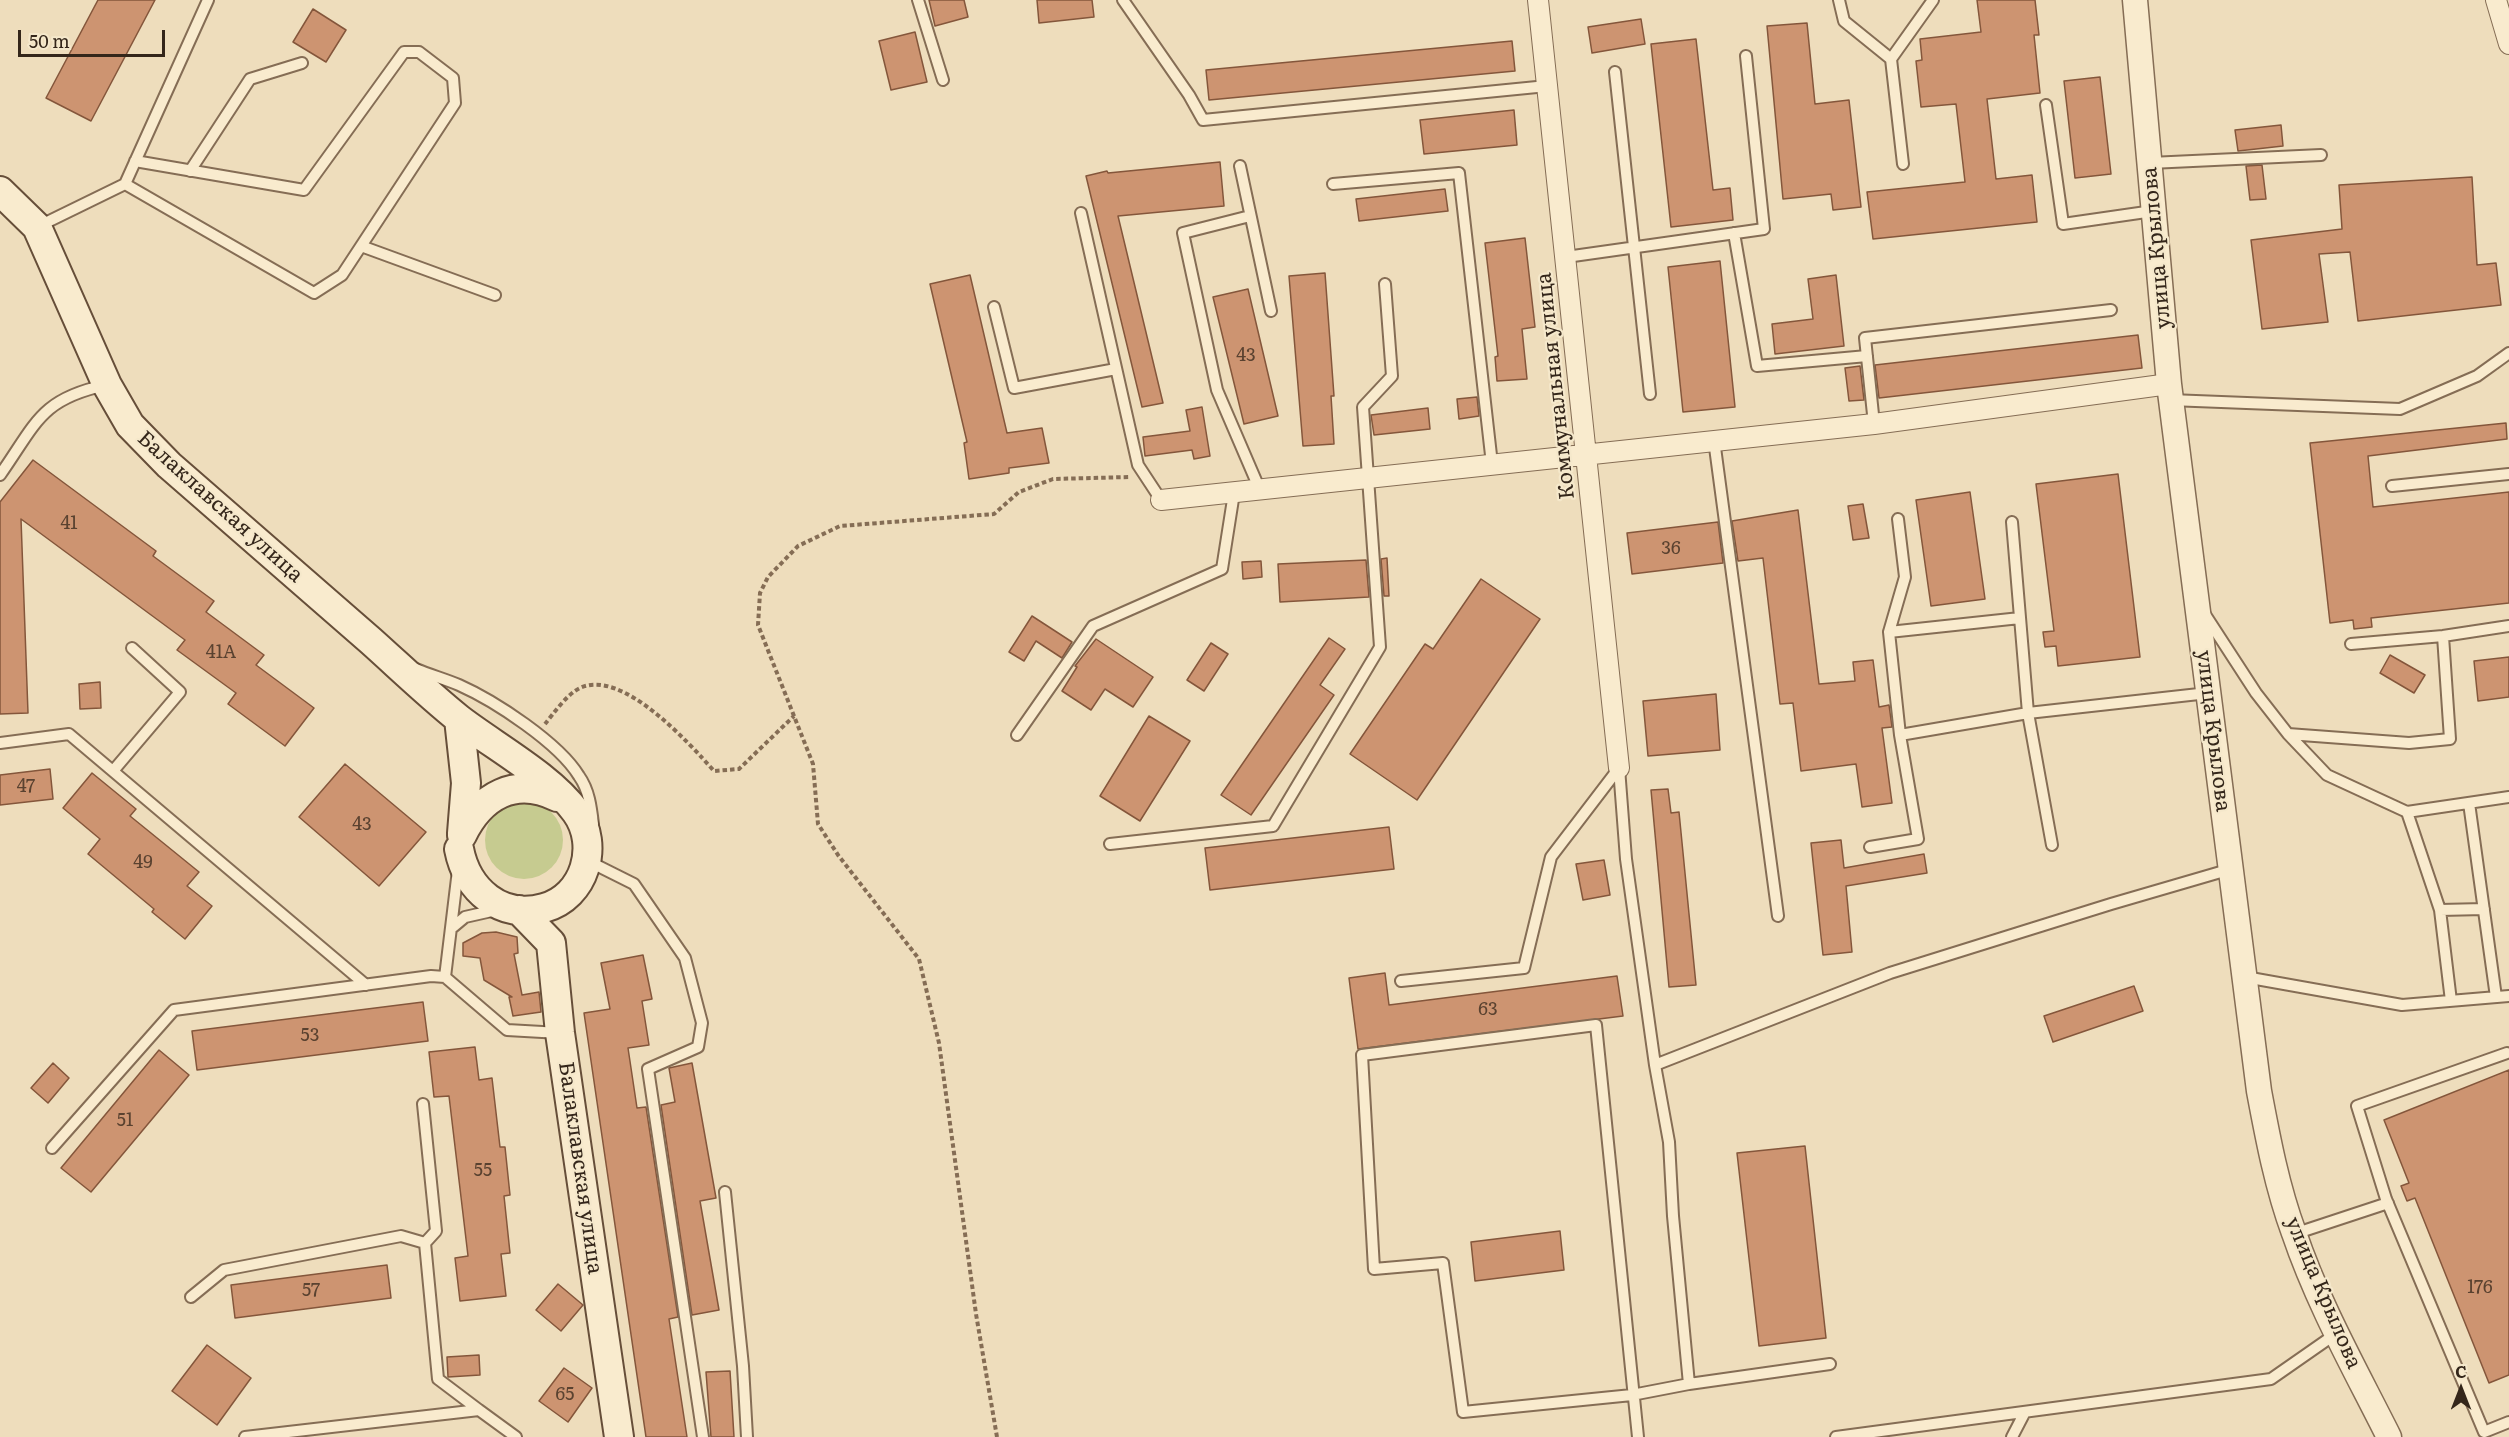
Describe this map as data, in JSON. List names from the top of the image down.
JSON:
{
  "streets": {
    "main road": ["Балаклавская улица"],
    "street": ["улица Крылова", "Коммунальная улица"]
  },
  "house_numbers": [
    "43",
    "41",
    "36",
    "41А",
    "47",
    "43",
    "49",
    "63",
    "53",
    "51",
    "55",
    "176",
    "57",
    "65"
  ],
  "scale_bar": "50 m",
  "north": "top"
}
